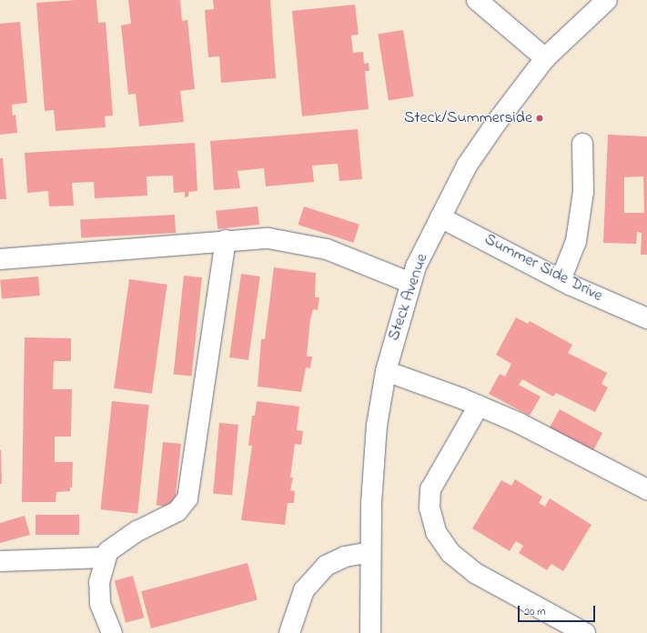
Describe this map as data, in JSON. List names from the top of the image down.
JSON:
{
  "streets": {
    "street": ["Summer Side Drive", "Steck Avenue"]
  },
  "crossings": [
    ["Summer Side Drive", "Steck Avenue"]
  ],
  "places": ["Steck/Summerside"],
  "scale_bar": "20 m"
}
